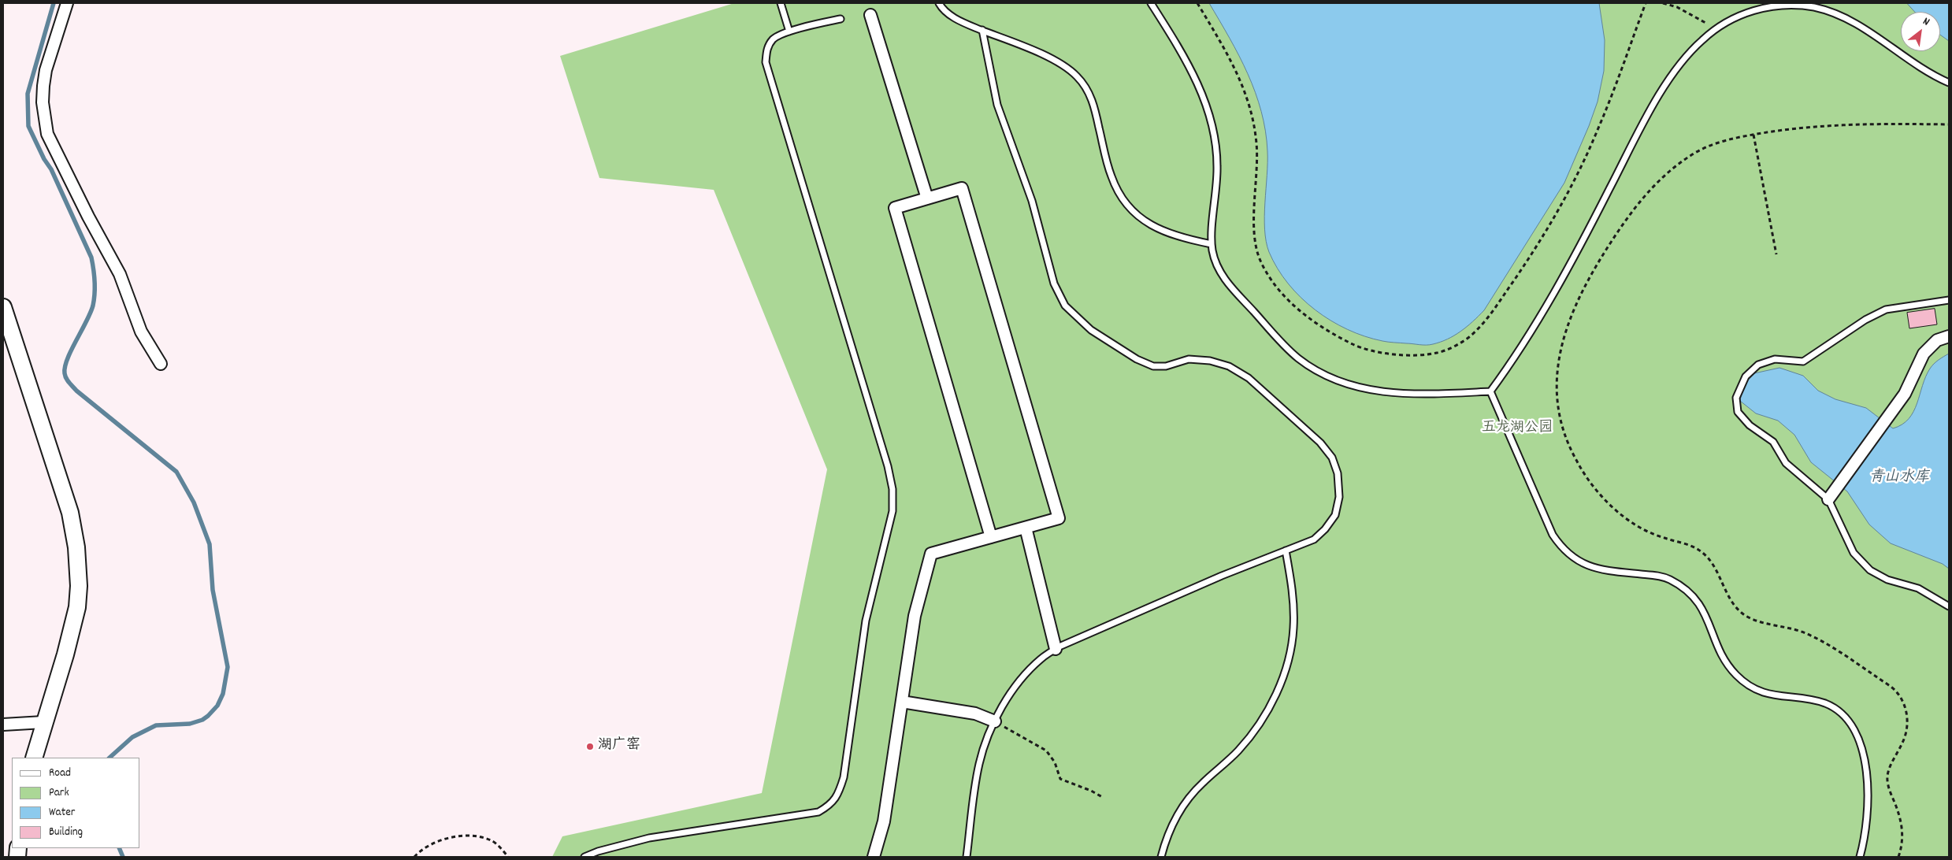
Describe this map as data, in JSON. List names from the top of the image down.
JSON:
{
  "water": ["青山水库"],
  "parks": ["五龙湖公园"],
  "places": ["湖广窑"],
  "legend": [
    "Road",
    "Park",
    "Water",
    "Building"
  ],
  "north": "top right"
}
